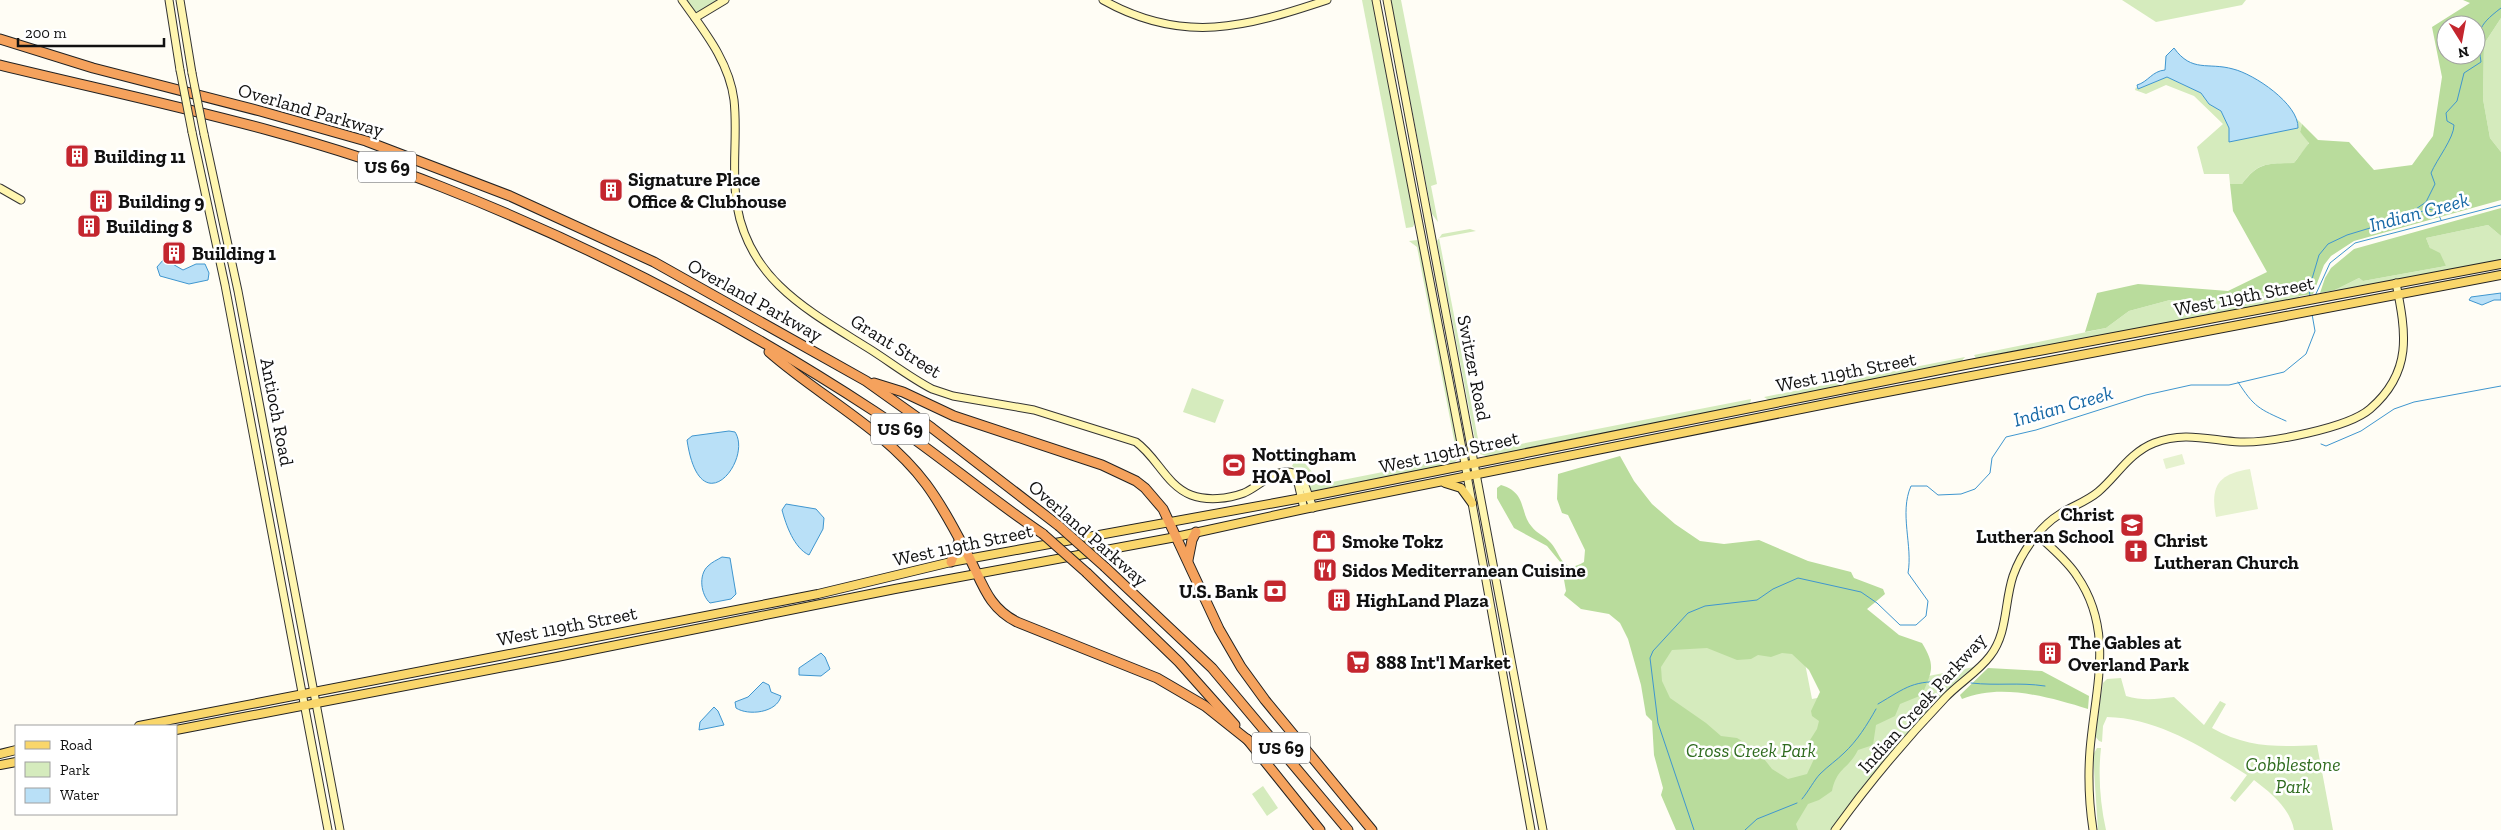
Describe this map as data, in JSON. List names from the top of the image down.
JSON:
{
  "streets": {
    "highway": ["Overland Parkway", "US 69"],
    "main road": [
      "West 119th Street",
      "Grant Street",
      "Switzer Road",
      "Antioch Road",
      "Indian Creek Parkway"
    ]
  },
  "crossings": [
    ["Overland Parkway", "US 69"],
    ["West 119th Street", "Grant Street"],
    ["West 119th Street", "Switzer Road"],
    ["West 119th Street", "Antioch Road"],
    ["West 119th Street", "Indian Creek Parkway"]
  ],
  "water": ["Indian Creek"],
  "parks": ["Cross Creek Park", "Cobblestone Park"],
  "places": {
    "building": [
      "Building 11",
      "Signature Place Office & Clubhouse",
      "Building 9",
      "Building 8",
      "Building 1",
      "HighLand Plaza",
      "The Gables at Overland Park"
    ],
    "sports": ["Nottingham HOA Pool"],
    "school or university": ["Christ Lutheran School"],
    "shop": ["Smoke Tokz"],
    "church": ["Christ Lutheran Church"],
    "restaurant": ["Sidos Mediterranean Cuisine"],
    "bank": ["U.S. Bank"],
    "supermarket": ["888 Int'l Market"]
  },
  "legend": ["Road", "Park", "Water"],
  "scale_bar": "200 m",
  "north": "bottom"
}
